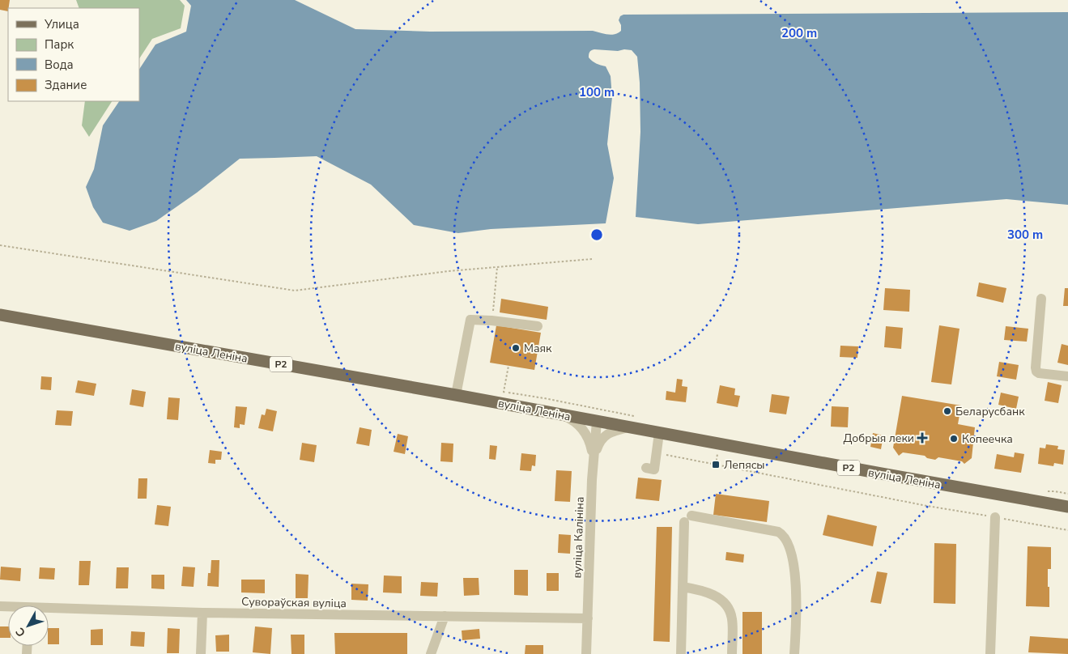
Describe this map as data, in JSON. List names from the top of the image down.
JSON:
{
  "streets": {
    "main road": ["вуліца Леніна", "Р2"],
    "street": ["вуліца Калініна", "Сувораўская вуліца"]
  },
  "crossings": [
    ["вуліца Леніна", "вуліца Калініна"],
    ["вуліца Калініна", "Сувораўская вуліца"]
  ],
  "places": {
    "other": ["Маяк", "Беларусбанк", "Копеечка"],
    "health": ["Добрыя леки"],
    "transit": ["Лепясы"]
  },
  "legend": [
    "Улица",
    "Парк",
    "Вода",
    "Здание"
  ],
  "north": "bottom left",
  "rings": ["200 m", "100 m", "300 m"]
}
